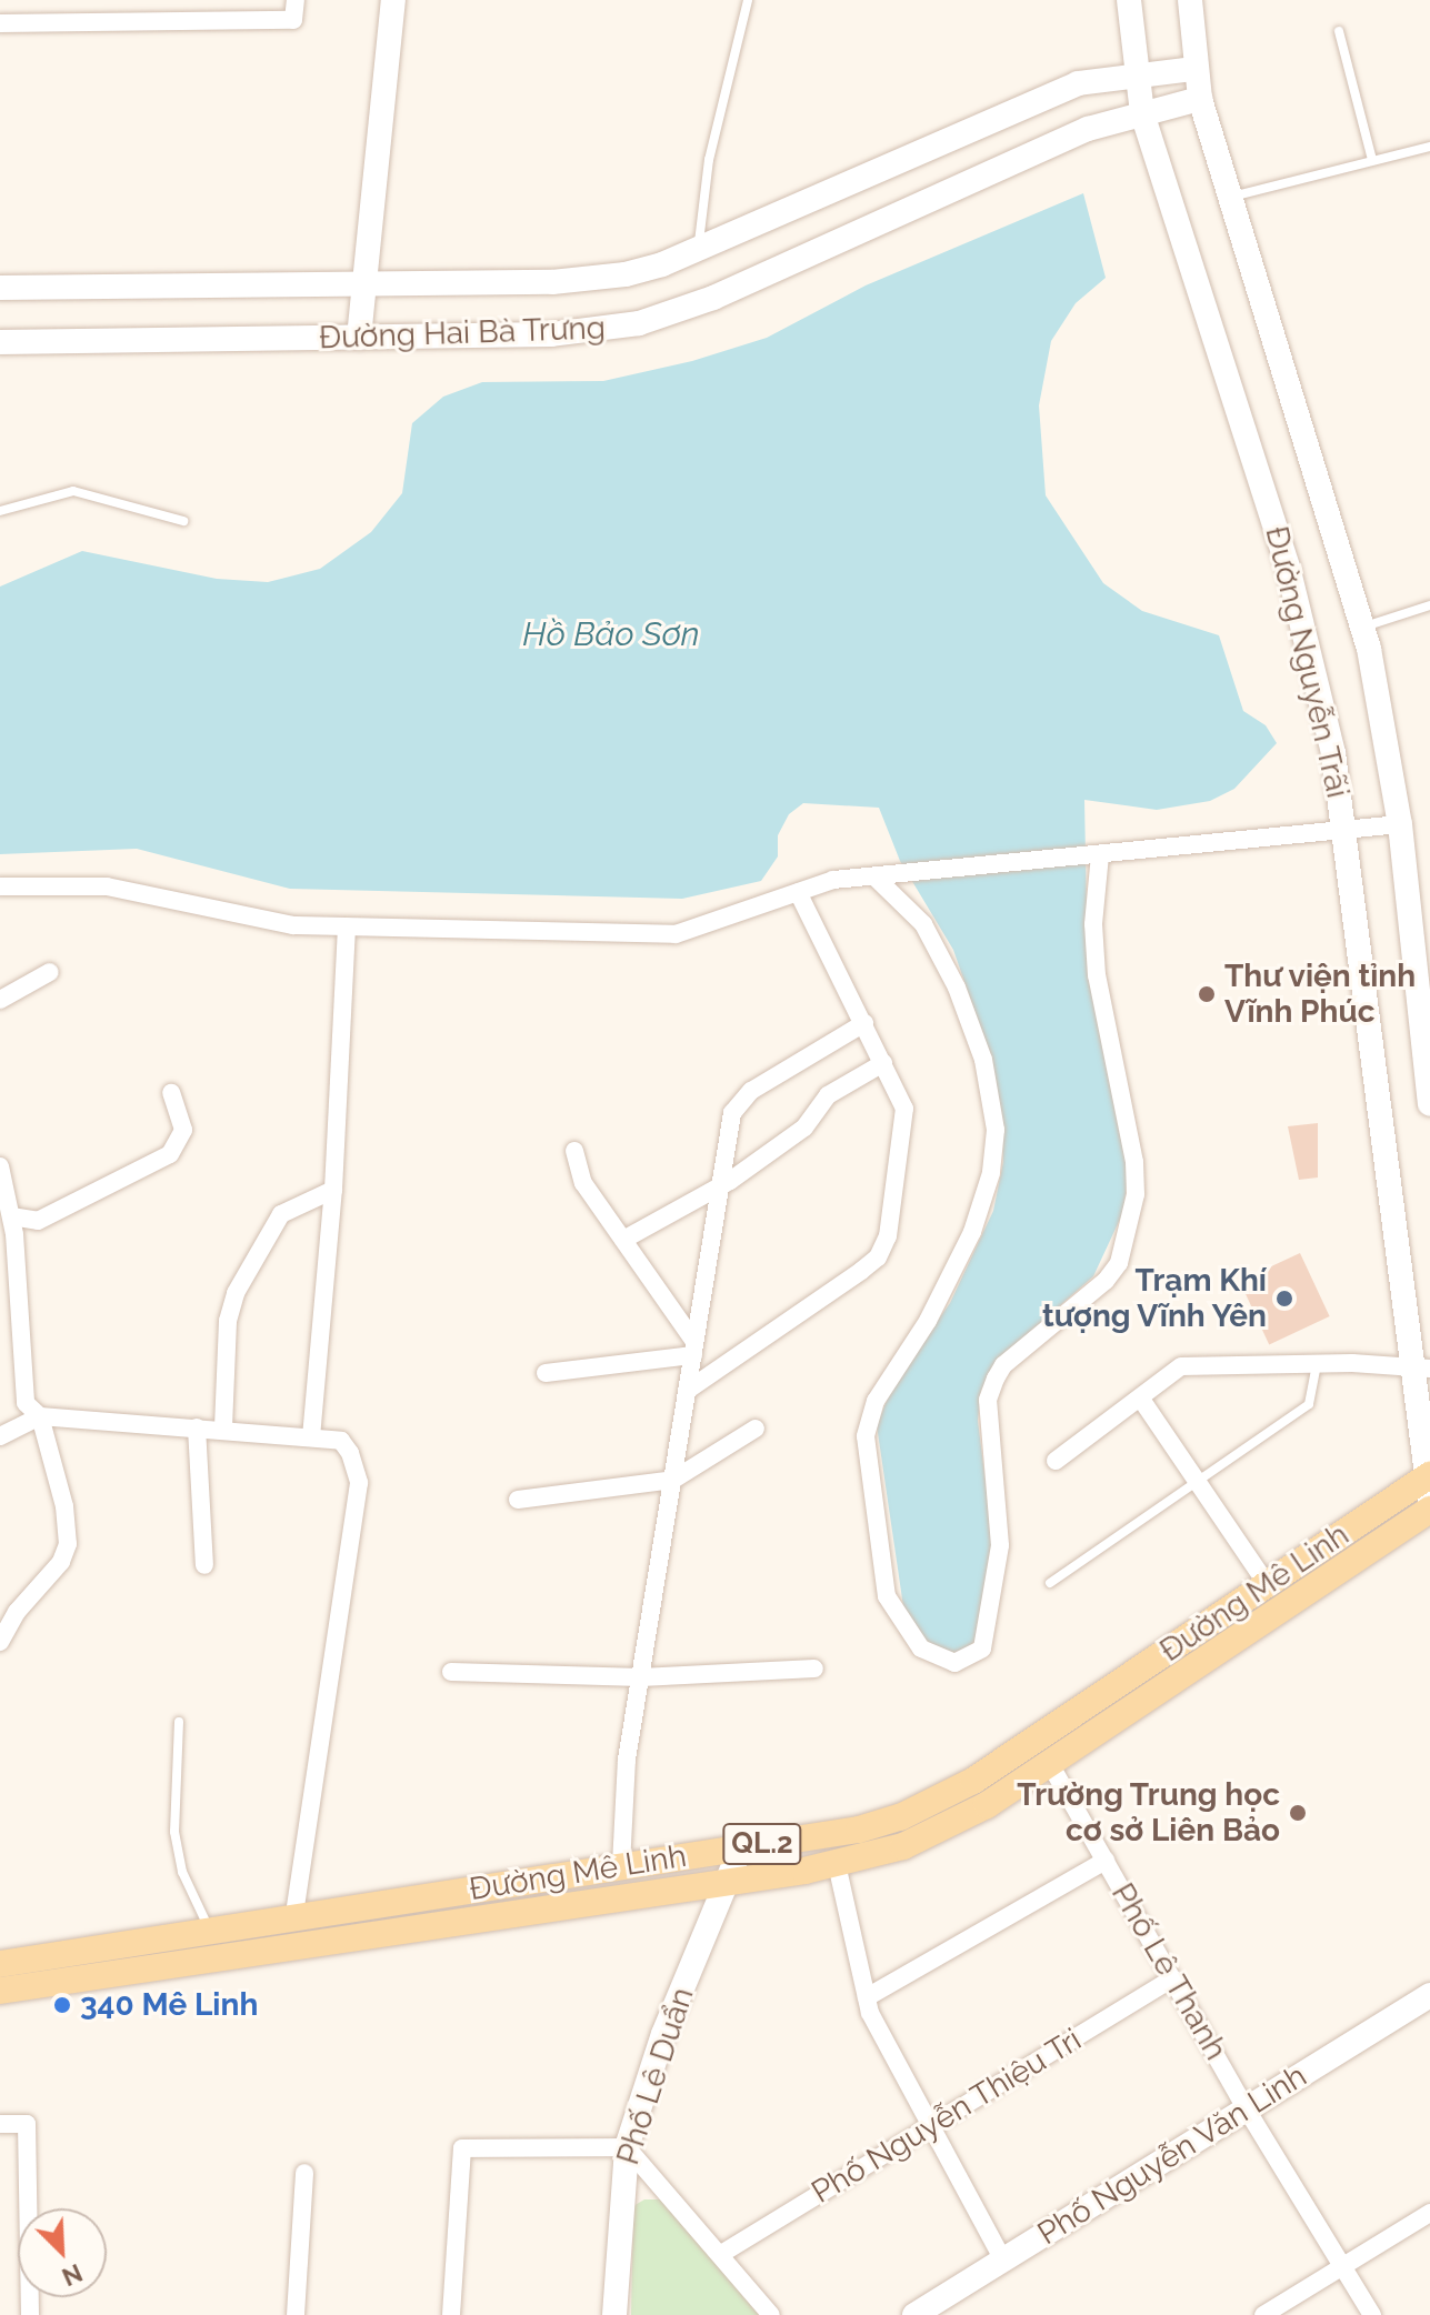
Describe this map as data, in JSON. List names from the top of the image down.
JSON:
{
  "streets": {
    "main road": [
      "Đường Hai Bà Trưng",
      "Đường Nguyễn Trãi",
      "Đường Mê Linh",
      "QL.2",
      "Phố Lê Duẩn",
      "Phố Nguyễn Văn Linh"
    ],
    "street": ["Phố Lê Thanh", "Phố Nguyễn Thiệu Tri"]
  },
  "crossings": [
    ["Đường Hai Bà Trưng", "Đường Nguyễn Trãi"],
    ["Đường Nguyễn Trãi", "Đường Mê Linh"],
    ["Đường Mê Linh", "Phố Lê Thanh"],
    ["Đường Mê Linh", "Phố Lê Duẩn"],
    ["Phố Lê Thanh", "Phố Nguyễn Thiệu Tri"],
    ["Phố Lê Thanh", "Phố Nguyễn Văn Linh"]
  ],
  "water": ["Hồ Bảo Sơn"],
  "places": [
    "Thư viện tỉnh Vĩnh Phúc",
    "Trạm Khí tượng Vĩnh Yên",
    "Trường Trung học cơ sở Liên Bảo",
    "340 Mê Linh"
  ],
  "north": "bottom right"
}
